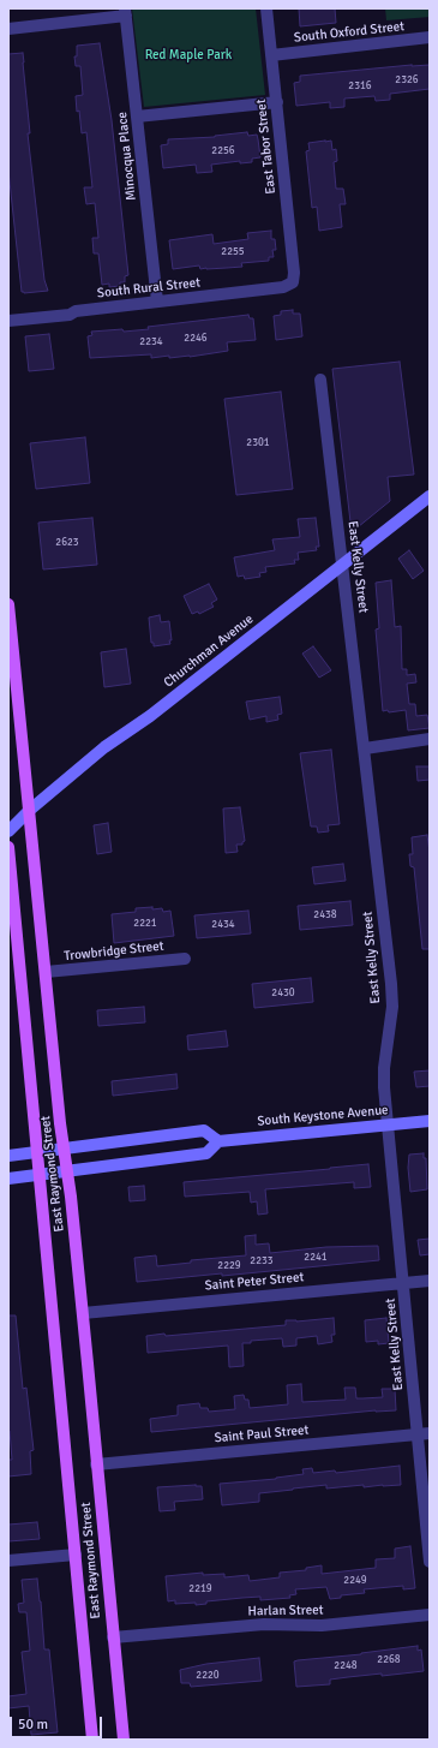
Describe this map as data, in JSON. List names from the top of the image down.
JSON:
{
  "streets": {
    "main road": ["Churchman Avenue", "South Keystone Avenue", "East Raymond Street"],
    "street": [
      "South Oxford Street",
      "East Tabor Street",
      "Minocqua Place",
      "South Rural Street",
      "East Kelly Street",
      "Trowbridge Street",
      "Saint Peter Street",
      "Saint Paul Street",
      "Harlan Street"
    ]
  },
  "crossings": [
    ["South Oxford Street", "East Tabor Street"],
    ["East Tabor Street", "South Rural Street"],
    ["Minocqua Place", "South Rural Street"],
    ["East Kelly Street", "Churchman Avenue"],
    ["East Kelly Street", "South Keystone Avenue"],
    ["East Kelly Street", "Saint Peter Street"],
    ["East Kelly Street", "Saint Paul Street"],
    ["Churchman Avenue", "East Raymond Street"],
    ["Trowbridge Street", "East Raymond Street"],
    ["South Keystone Avenue", "East Raymond Street"],
    ["East Raymond Street", "Saint Peter Street"],
    ["East Raymond Street", "Saint Paul Street"],
    ["East Raymond Street", "Harlan Street"]
  ],
  "parks": ["Red Maple Park"],
  "house_numbers": [
    "2326",
    "2316",
    "2256",
    "2255",
    "2246",
    "2234",
    "2301",
    "2623",
    "2438",
    "2221",
    "2434",
    "2430",
    "2241",
    "2233",
    "2229",
    "2249",
    "2219",
    "2268",
    "2248",
    "2220"
  ],
  "scale_bar": "50 m"
}
